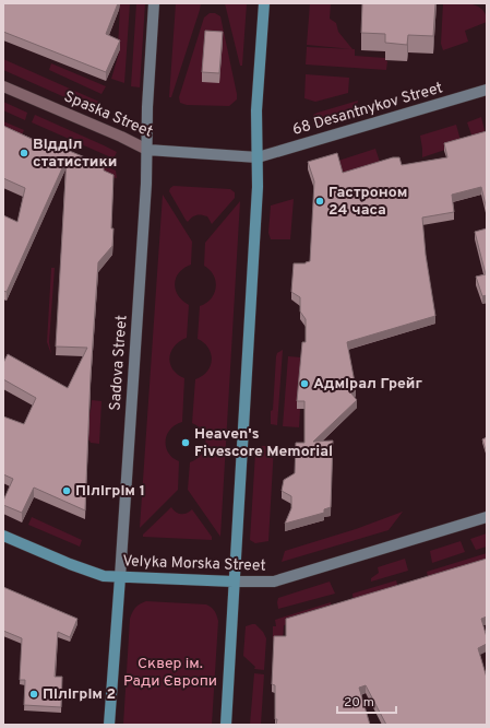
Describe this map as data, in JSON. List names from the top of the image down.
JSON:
{
  "streets": {
    "main road": [
      "68 Desantnykov Street",
      "Spaska Street",
      "Sadova Street",
      "Velyka Morska Street"
    ]
  },
  "crossings": [
    ["68 Desantnykov Street", "Spaska Street"],
    ["Spaska Street", "Sadova Street"],
    ["Sadova Street", "Velyka Morska Street"]
  ],
  "parks": ["Сквер ім. Ради Європи"],
  "places": [
    "Відділ статистики",
    "Гастроном 24 часа",
    "Адмірал Грейг",
    "Heaven's Fivescore Memorial",
    "Пілігрім 1",
    "Пілігрім 2"
  ],
  "scale_bar": "20 m"
}
